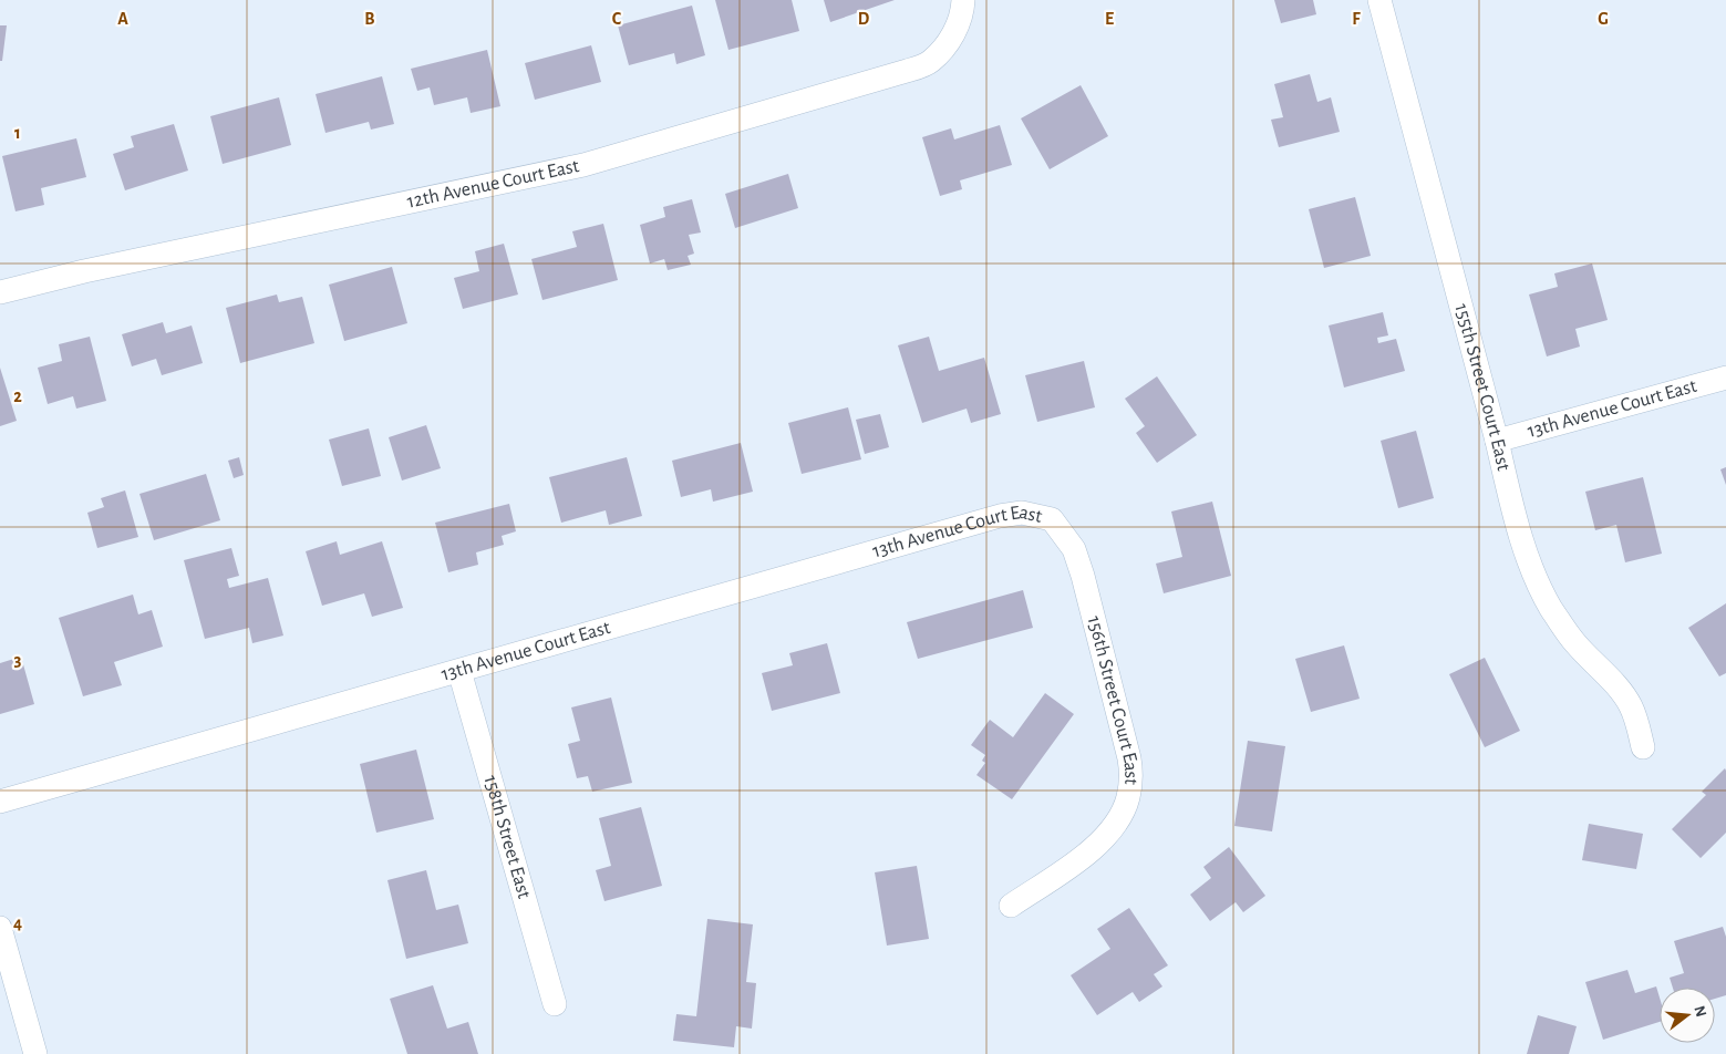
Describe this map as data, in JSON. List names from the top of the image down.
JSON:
{
  "streets": {
    "street": [
      "12th Avenue Court East",
      "155th Street Court East",
      "13th Avenue Court East",
      "156th Street Court East",
      "158th Street East"
    ]
  },
  "crossings": [
    ["155th Street Court East", "13th Avenue Court East"],
    ["13th Avenue Court East", "156th Street Court East"],
    ["13th Avenue Court East", "158th Street East"]
  ],
  "north": "right",
  "grid": {
    "columns": [
      "A",
      "B",
      "C",
      "D",
      "E",
      "F",
      "G"
    ],
    "rows": [
      "1",
      "2",
      "3",
      "4"
    ]
  }
}
